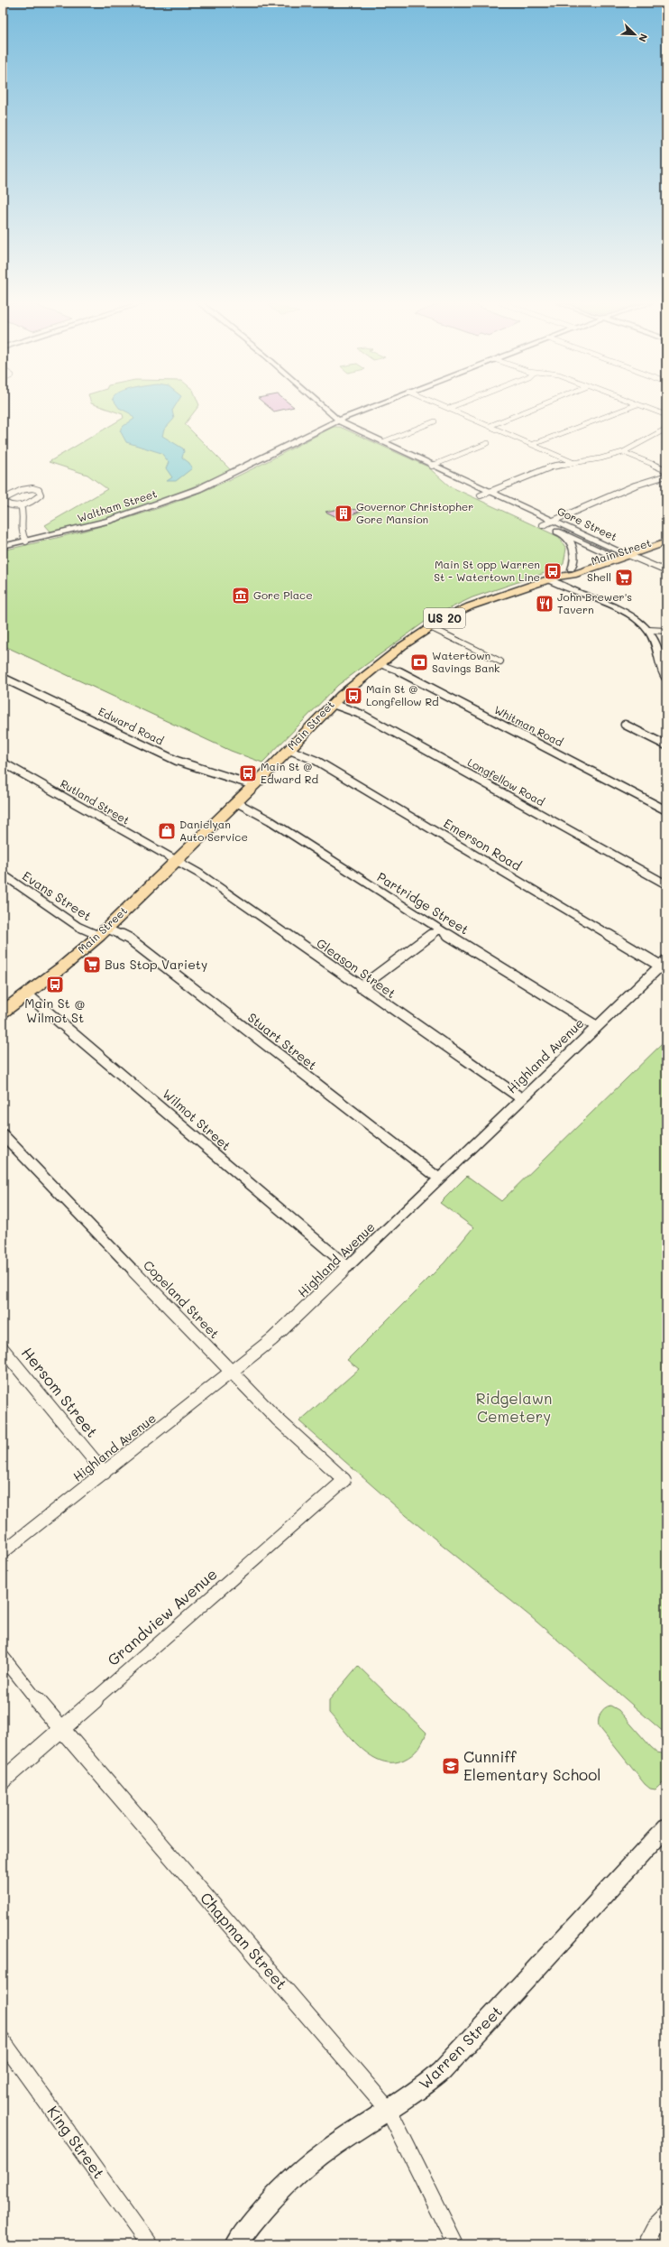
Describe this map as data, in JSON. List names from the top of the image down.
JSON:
{
  "streets": {
    "main road": ["Main Street", "US 20"],
    "street": [
      "Waltham Street",
      "Gore Street",
      "Edward Road",
      "Whitman Road",
      "Longfellow Road",
      "Rutland Street",
      "Emerson Road",
      "Evans Street",
      "Partridge Street",
      "Gleason Street",
      "Stuart Street",
      "Highland Avenue",
      "Wilmot Street",
      "Copeland Street",
      "Hersom Street",
      "Grandview Avenue",
      "Chapman Street",
      "Warren Street",
      "King Street"
    ]
  },
  "crossings": [
    ["Waltham Street", "Gore Street"],
    ["Gore Street", "Main Street"],
    ["Main Street", "Edward Road"],
    ["Main Street", "Whitman Road"],
    ["Main Street", "Longfellow Road"],
    ["Main Street", "Rutland Street"],
    ["Main Street", "Emerson Road"],
    ["Main Street", "Evans Street"],
    ["Main Street", "Partridge Street"],
    ["Main Street", "Gleason Street"],
    ["Main Street", "Stuart Street"],
    ["Main Street", "Wilmot Street"],
    ["Rutland Street", "Gleason Street"],
    ["Emerson Road", "Highland Avenue"],
    ["Evans Street", "Stuart Street"],
    ["Partridge Street", "Highland Avenue"],
    ["Gleason Street", "Highland Avenue"],
    ["Stuart Street", "Highland Avenue"],
    ["Highland Avenue", "Wilmot Street"],
    ["Highland Avenue", "Copeland Street"],
    ["Highland Avenue", "Hersom Street"],
    ["Copeland Street", "Grandview Avenue"],
    ["Grandview Avenue", "Chapman Street"],
    ["Chapman Street", "Warren Street"]
  ],
  "parks": ["Ridgelawn Cemetery"],
  "places": {
    "building": ["Governor Christopher Gore Mansion"],
    "bus stop": [
      "Main St opp Warren St - Watertown Line",
      "Main St @ Longfellow Rd",
      "Main St @ Edward Rd",
      "Main St @ Wilmot St"
    ],
    "supermarket": ["Shell", "Bus Stop Variety"],
    "museum": ["Gore Place"],
    "restaurant": ["John Brewer's Tavern"],
    "bank": ["Watertown Savings Bank"],
    "shop": ["Danielyan Auto Service"],
    "school or university": ["Cunniff Elementary School"]
  },
  "north": "bottom right"
}
